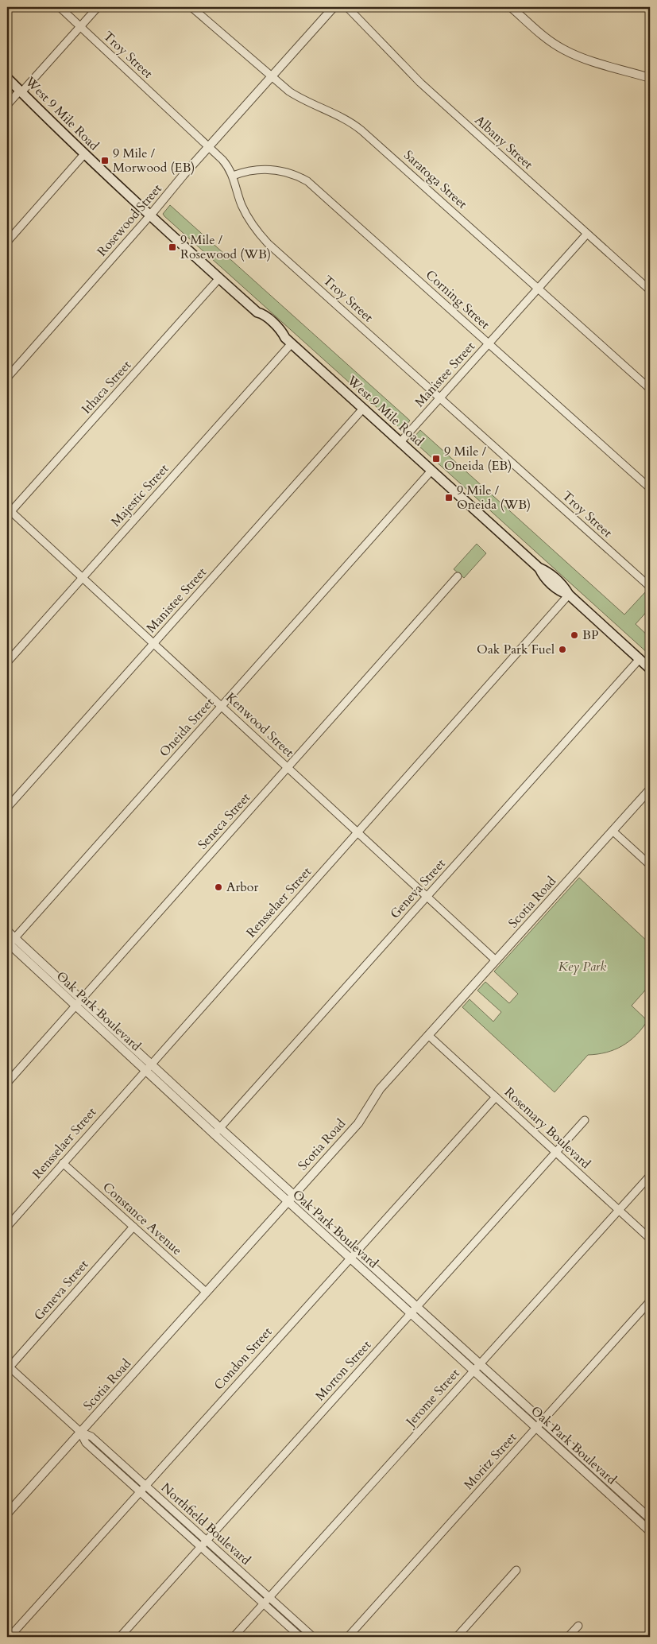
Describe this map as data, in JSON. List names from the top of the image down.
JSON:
{
  "streets": {
    "main road": ["West 9 Mile Road"],
    "street": [
      "Troy Street",
      "Albany Street",
      "Saratoga Street",
      "Rosewood Street",
      "Corning Street",
      "Manistee Street",
      "Ithaca Street",
      "Majestic Street",
      "Kenwood Street",
      "Oneida Street",
      "Seneca Street",
      "Geneva Street",
      "Rensselaer Street",
      "Scotia Road",
      "Oak Park Boulevard",
      "Rosemary Boulevard",
      "Constance Avenue",
      "Condon Street",
      "Morton Street",
      "Jerome Street",
      "Moritz Street",
      "Northfield Boulevard"
    ]
  },
  "crossings": [
    ["Troy Street", "Rosewood Street"],
    ["Troy Street", "Corning Street"],
    ["Troy Street", "Manistee Street"],
    ["West 9 Mile Road", "Rosewood Street"],
    ["West 9 Mile Road", "Manistee Street"],
    ["West 9 Mile Road", "Ithaca Street"],
    ["West 9 Mile Road", "Majestic Street"],
    ["West 9 Mile Road", "Oneida Street"],
    ["West 9 Mile Road", "Geneva Street"],
    ["West 9 Mile Road", "Rensselaer Street"],
    ["Albany Street", "Manistee Street"],
    ["Saratoga Street", "Rosewood Street"],
    ["Saratoga Street", "Manistee Street"],
    ["Corning Street", "Manistee Street"],
    ["Manistee Street", "Kenwood Street"],
    ["Ithaca Street", "Kenwood Street"],
    ["Majestic Street", "Kenwood Street"],
    ["Kenwood Street", "Oneida Street"],
    ["Kenwood Street", "Seneca Street"],
    ["Kenwood Street", "Geneva Street"],
    ["Kenwood Street", "Rensselaer Street"],
    ["Kenwood Street", "Scotia Road"],
    ["Oneida Street", "Oak Park Boulevard"],
    ["Seneca Street", "Oak Park Boulevard"],
    ["Geneva Street", "Oak Park Boulevard"],
    ["Geneva Street", "Constance Avenue"],
    ["Geneva Street", "Northfield Boulevard"],
    ["Rensselaer Street", "Oak Park Boulevard"],
    ["Rensselaer Street", "Constance Avenue"],
    ["Scotia Road", "Oak Park Boulevard"],
    ["Scotia Road", "Rosemary Boulevard"],
    ["Scotia Road", "Constance Avenue"],
    ["Scotia Road", "Northfield Boulevard"],
    ["Oak Park Boulevard", "Condon Street"],
    ["Oak Park Boulevard", "Morton Street"],
    ["Oak Park Boulevard", "Jerome Street"],
    ["Oak Park Boulevard", "Moritz Street"],
    ["Rosemary Boulevard", "Condon Street"],
    ["Rosemary Boulevard", "Morton Street"],
    ["Rosemary Boulevard", "Jerome Street"],
    ["Condon Street", "Northfield Boulevard"],
    ["Morton Street", "Northfield Boulevard"],
    ["Jerome Street", "Northfield Boulevard"]
  ],
  "parks": ["Key Park"],
  "places": {
    "transit": [
      "9 Mile / Morwood (EB)",
      "9 Mile / Rosewood (WB)",
      "9 Mile / Oneida (EB)",
      "9 Mile / Oneida (WB)"
    ],
    "other": ["BP", "Oak Park Fuel", "Arbor"]
  }
}
